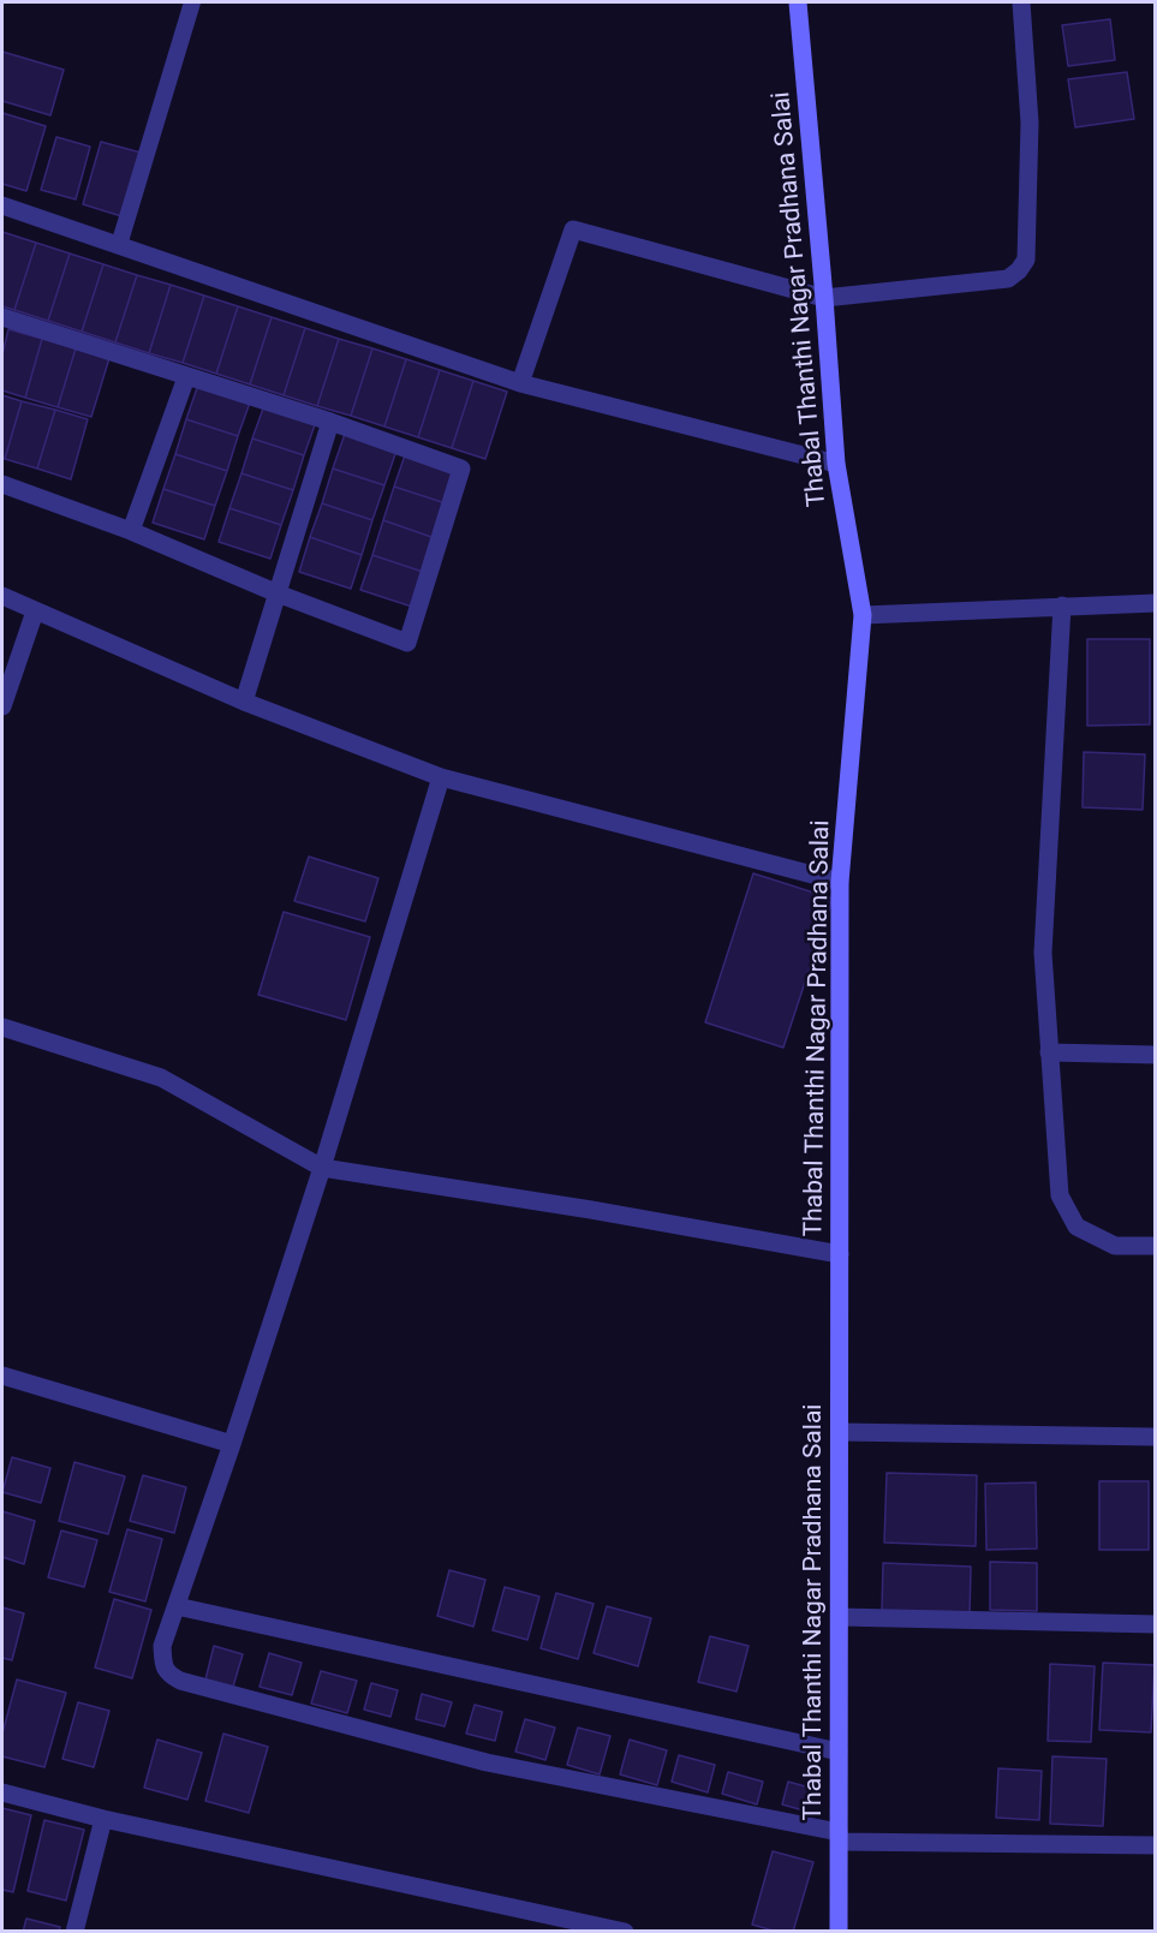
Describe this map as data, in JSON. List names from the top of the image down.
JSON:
{
  "streets": {
    "main road": ["Thabal Thanthi Nagar Pradhana Salai"]
  }
}
